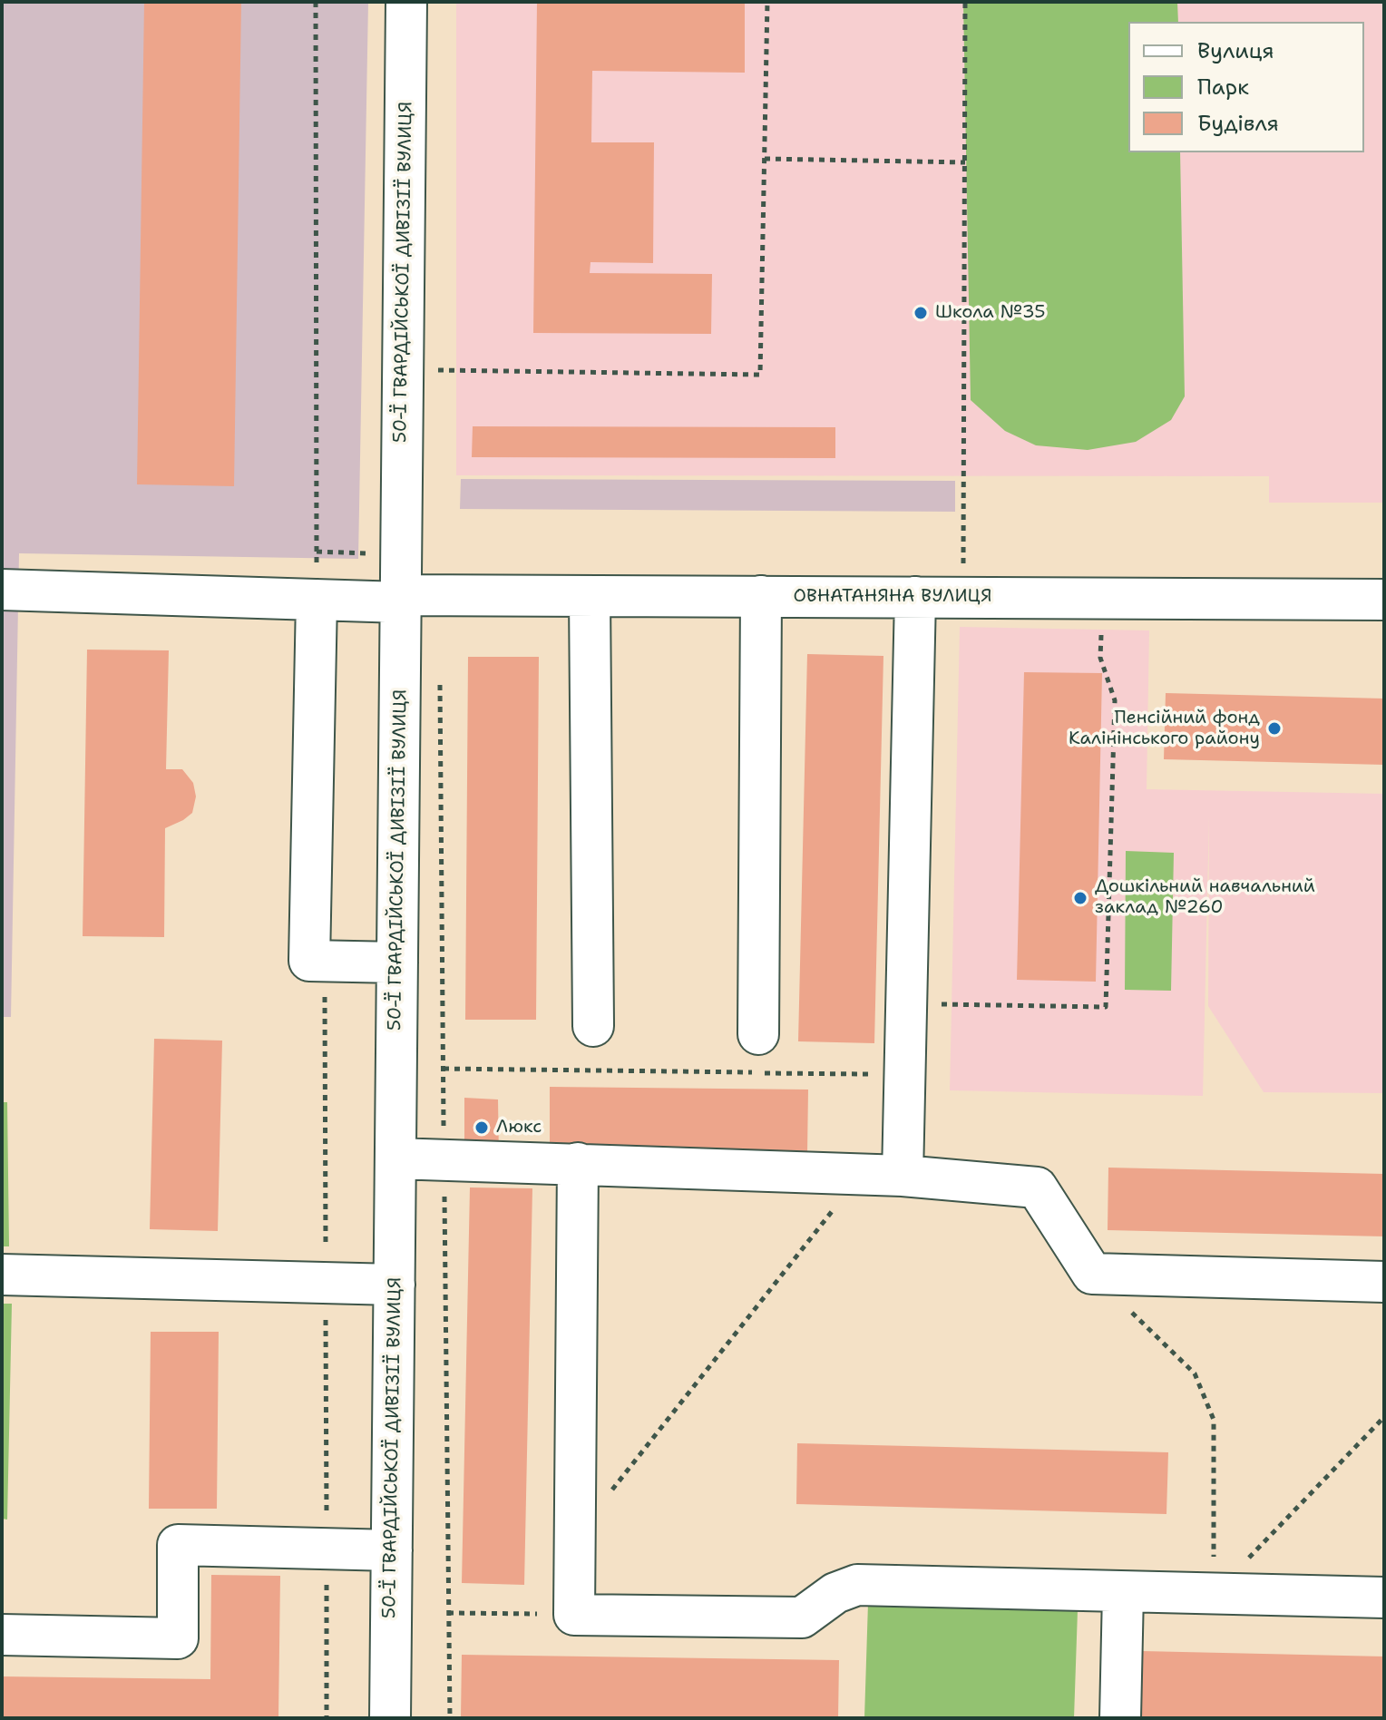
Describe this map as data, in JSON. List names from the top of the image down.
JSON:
{
  "streets": {
    "street": ["50-Ї ГВАРДІЙСЬКОЇ ДИВІЗІЇ ВУЛИЦЯ", "ОВНАТАНЯНА ВУЛИЦЯ"]
  },
  "crossings": [
    ["50-Ї ГВАРДІЙСЬКОЇ ДИВІЗІЇ ВУЛИЦЯ", "ОВНАТАНЯНА ВУЛИЦЯ"]
  ],
  "places": [
    "Школа №35",
    "Пенсійний фонд Калінінського району",
    "Дошкільний навчальний заклад №260",
    "Люкс"
  ],
  "legend": ["Вулиця", "Парк", "Будівля"]
}
